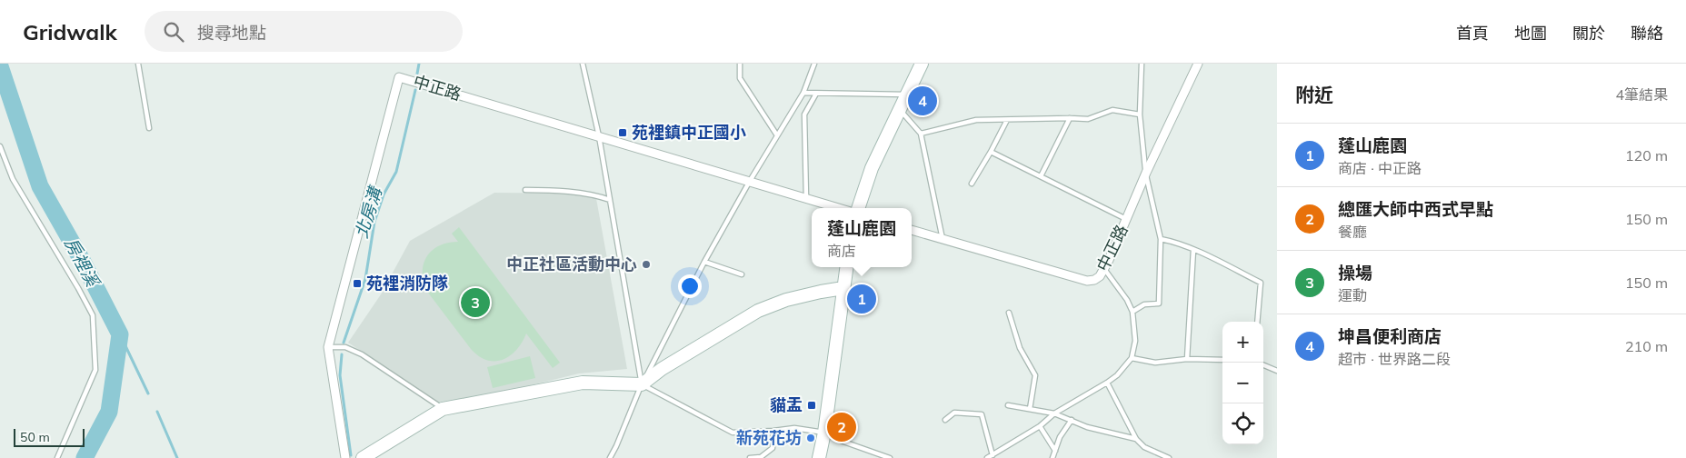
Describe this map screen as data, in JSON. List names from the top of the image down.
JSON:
{
  "streets": {
    "street": ["中正路"]
  },
  "water": ["北房溝", "房裡溪"],
  "places": {
    "transit": ["苑裡鎮中正國小", "苑裡消防隊", "貓盂"],
    "other": ["中正社區活動中心", "新苑花坊"]
  },
  "scale_bar": "50 m",
  "page": {
    "header": "Gridwalk",
    "search": "搜尋地點",
    "nav": [
      "首頁",
      "地圖",
      "關於",
      "聯絡"
    ],
    "heading": ["附近", "4筆結果"],
    "pins": [
      "4",
      "1",
      "3",
      "2"
    ],
    "list": [
      {
        "mark": "1",
        "name": "蓬山鹿園",
        "note": "商店 · 中正路",
        "value": "120 m"
      },
      {
        "mark": "2",
        "name": "總匯大師中西式早點",
        "note": "餐廳",
        "value": "150 m"
      },
      {
        "mark": "3",
        "name": "操場",
        "note": "運動",
        "value": "150 m"
      },
      {
        "mark": "4",
        "name": "坤昌便利商店",
        "note": "超市 · 世界路二段",
        "value": "210 m"
      }
    ],
    "popup": ["蓬山鹿園", "商店"],
    "map_buttons": ["+", "−"],
    "scale": "50 m"
  }
}
